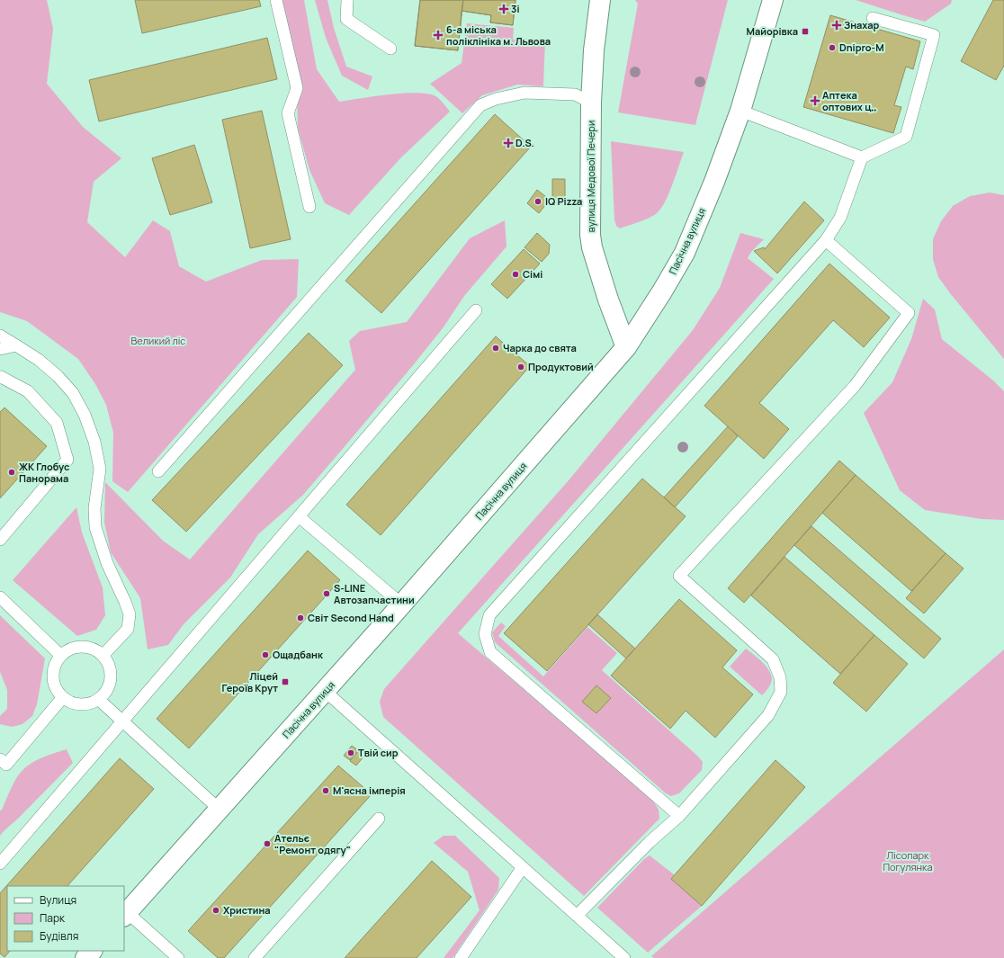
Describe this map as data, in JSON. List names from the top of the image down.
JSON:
{
  "streets": {
    "main road": ["вулиця Медової Печери", "Пасічна вулиця"]
  },
  "crossings": [
    ["вулиця Медової Печери", "Пасічна вулиця"]
  ],
  "parks": ["Великий ліс", "Лісопарк Погулянка"],
  "places": {
    "health": [
      "3і",
      "Знахар",
      "6-а міська поліклініка м. Львова",
      "Аптека оптових ц‥",
      "D.S."
    ],
    "transit": ["Майорівка", "Ліцей Героїв Крут"],
    "other": [
      "Dnipro-M",
      "IQ Pizza",
      "Сімі",
      "Чарка до свята",
      "Продуктовий",
      "ЖК Глобус Панорама",
      "S-LINE Автозапчастини",
      "Світ Second Hand",
      "Ощадбанк",
      "Твій сир",
      "М'ясна імперія",
      "Ательє \"Ремонт одягу\"",
      "Христина"
    ]
  },
  "legend": ["Вулиця", "Парк", "Будівля"]
}
